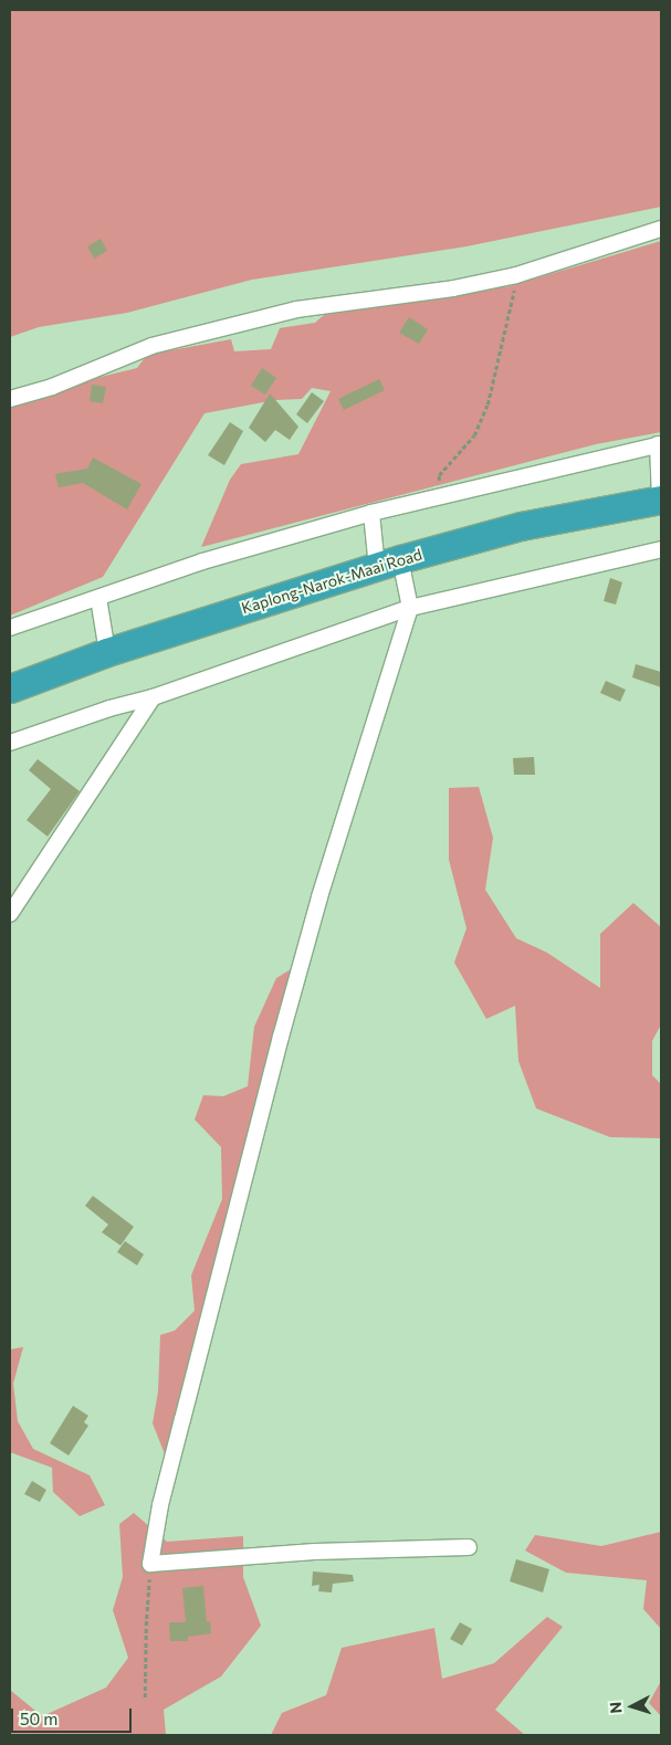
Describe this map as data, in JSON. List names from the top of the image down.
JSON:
{
  "streets": {
    "highway": ["Kaplong-Narok-Maai Road"]
  },
  "scale_bar": "50 m",
  "north": "left"
}
